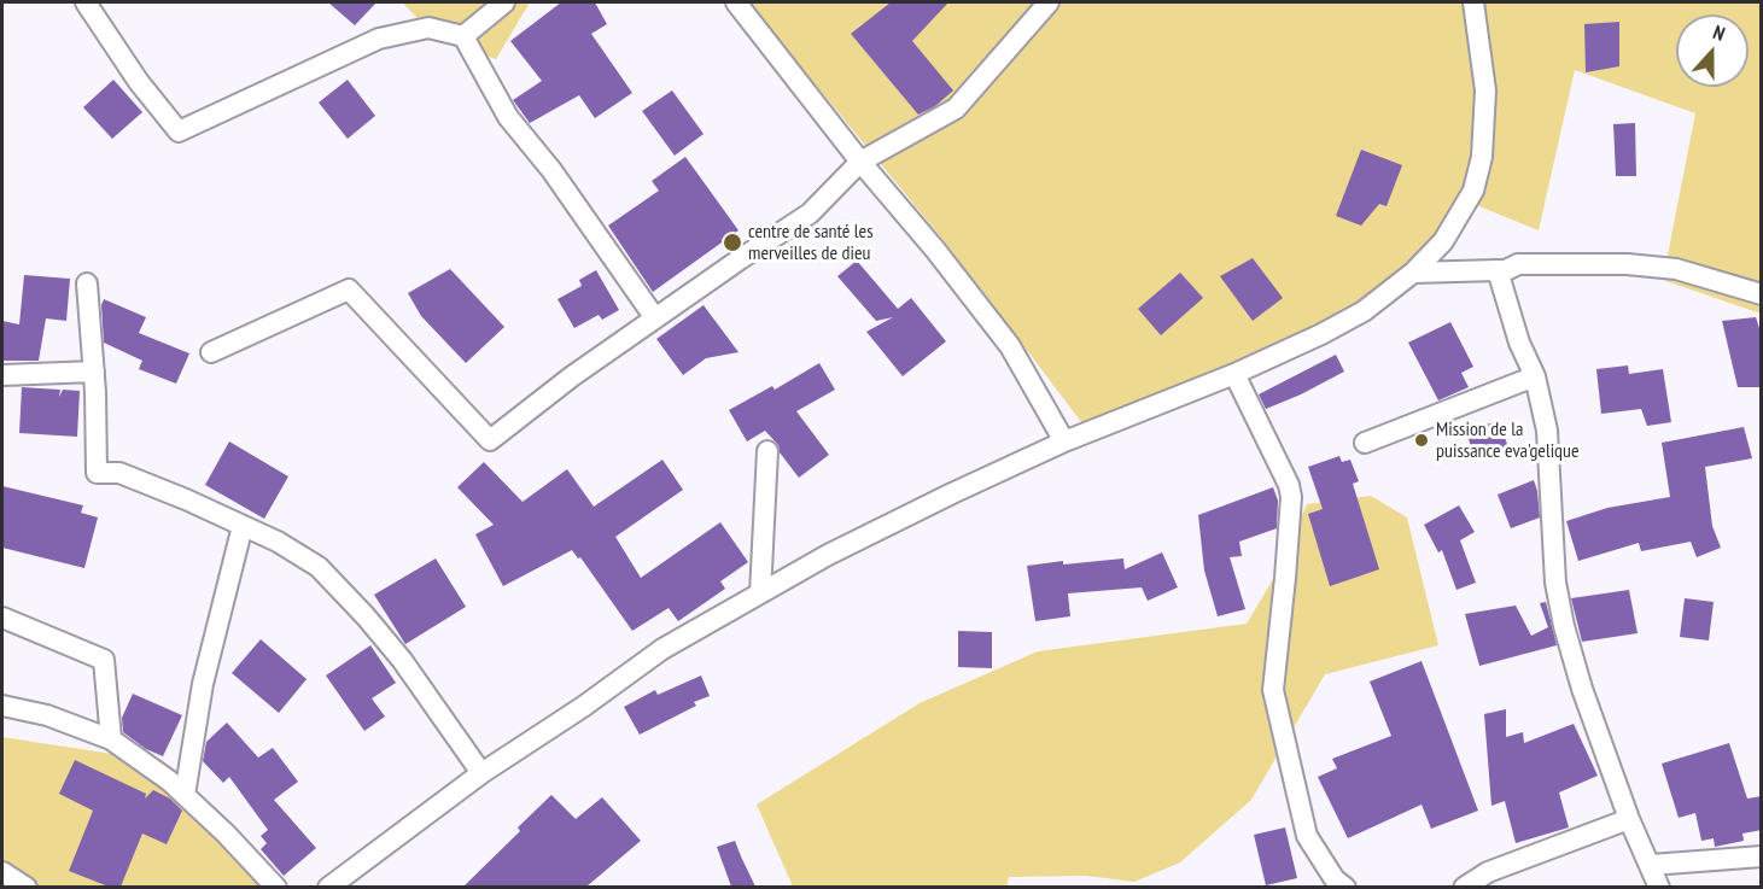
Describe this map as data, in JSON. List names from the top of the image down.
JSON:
{
  "places": ["centre de santé les merveilles de dieu", "Mission de la puissance eva'gelique"],
  "north": "top"
}
